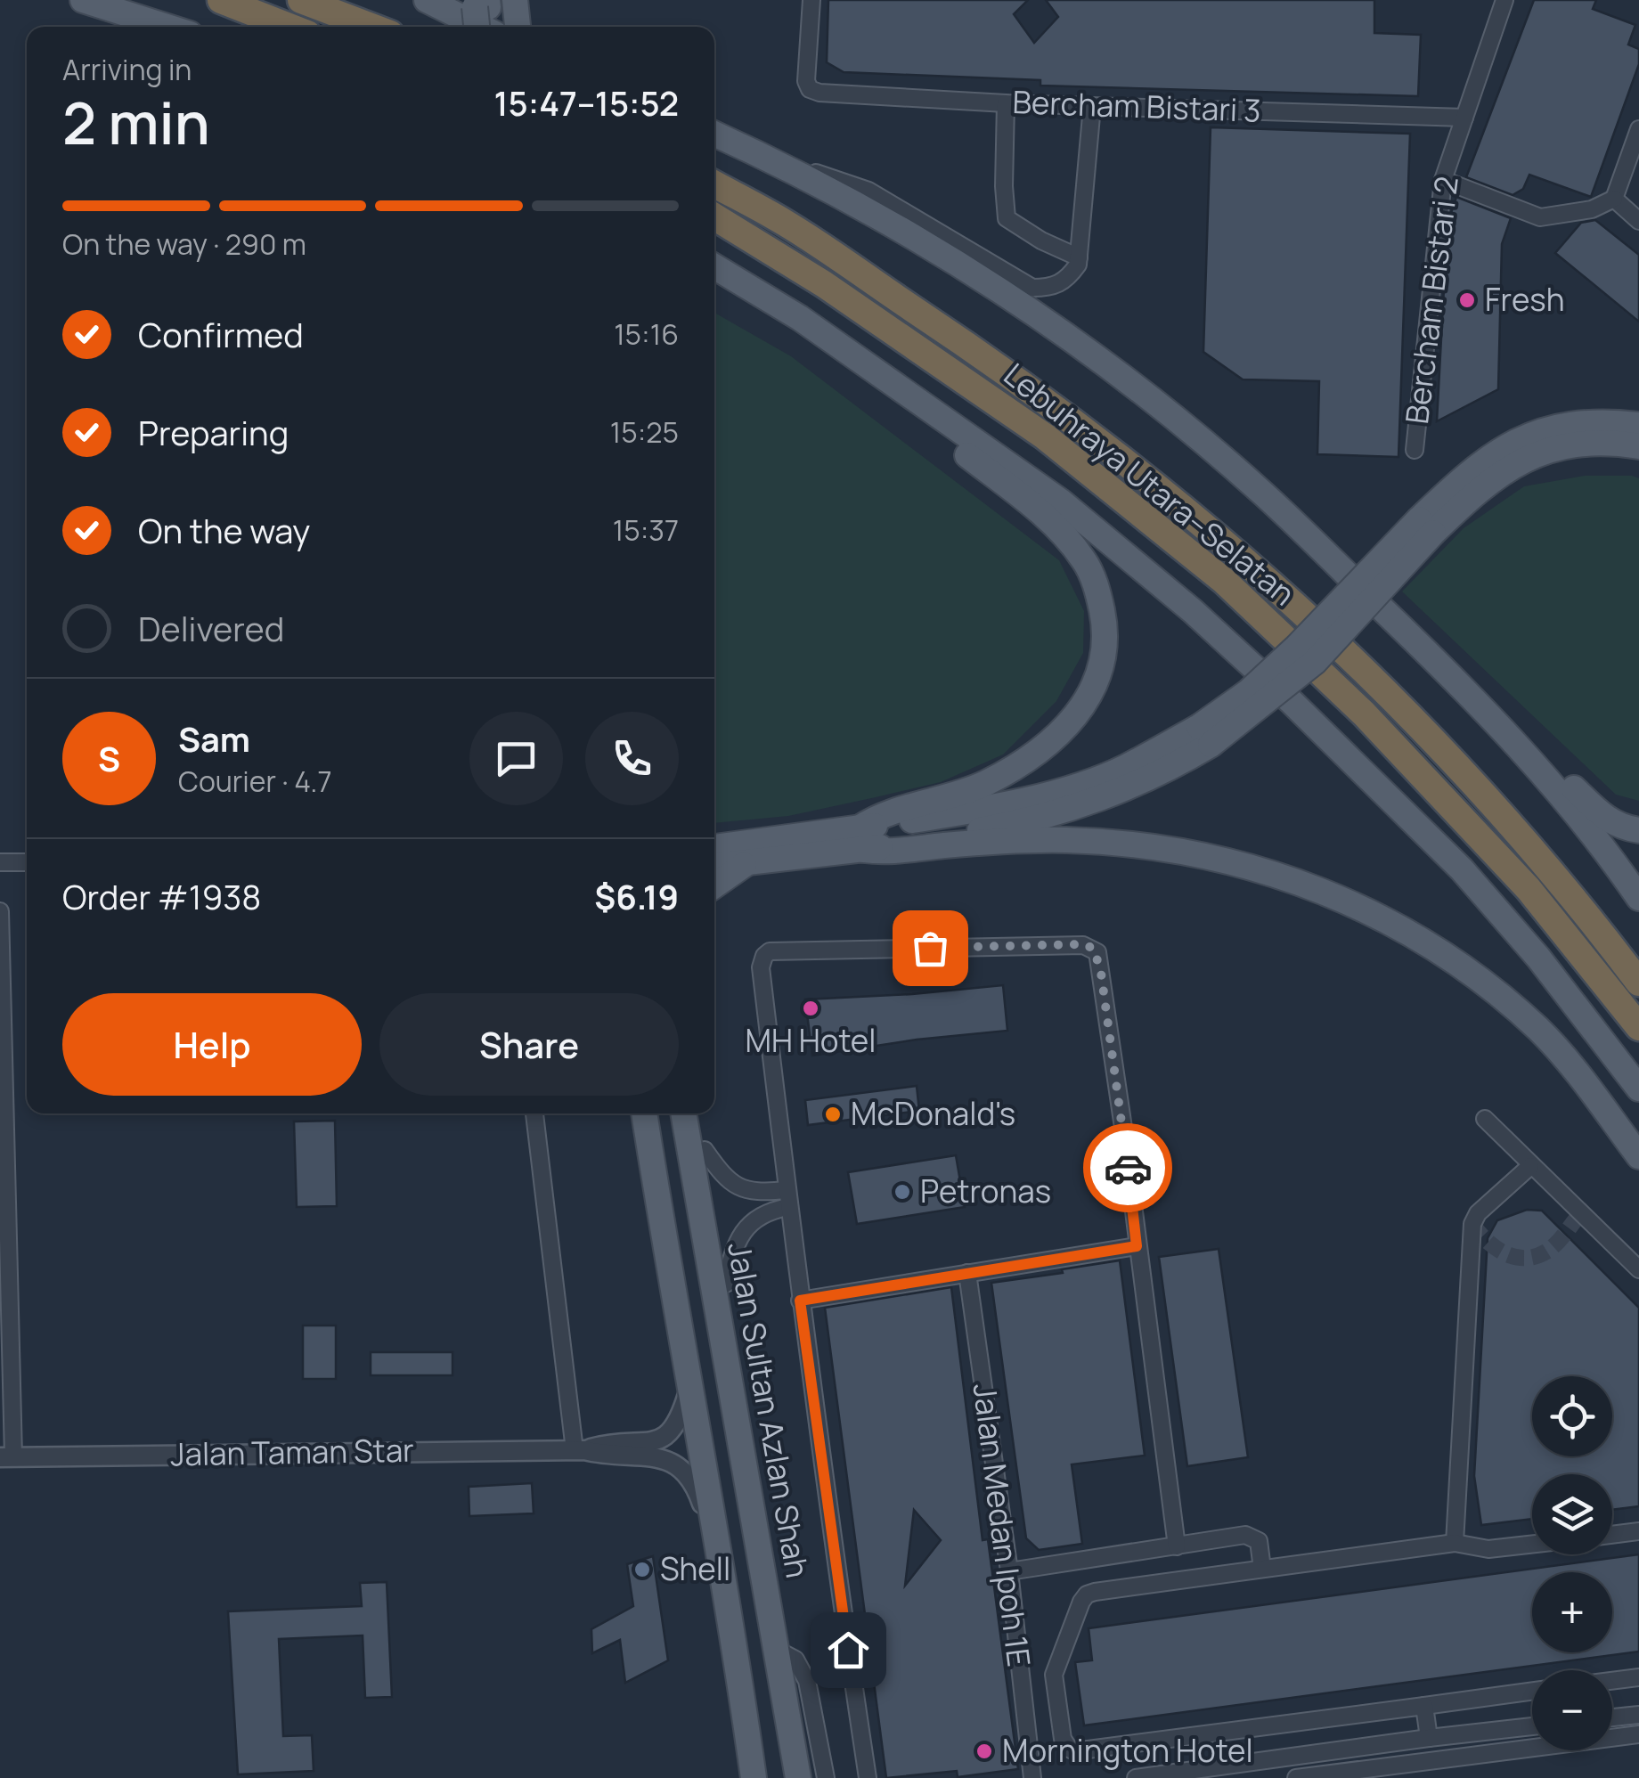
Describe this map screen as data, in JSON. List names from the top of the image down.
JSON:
{
  "streets": {
    "highway": ["Lebuhraya Utara–Selatan"],
    "main road": ["Jalan Sultan Azlan Shah"],
    "street": [
      "Bercham Bistari 3",
      "Bercham Bistari 2",
      "Jalan Taman Star",
      "Jalan Medan Ipoh 1E"
    ]
  },
  "crossings": [
    ["Bercham Bistari 3", "Bercham Bistari 2"]
  ],
  "places": [
    "Fresh",
    "MH Hotel",
    "McDonald's",
    "Petronas",
    "Shell",
    "Mornington Hotel"
  ],
  "page": {
    "heading": ["2 min", "Arriving in", "15:47–15:52"],
    "panel": [
      "Sam",
      "Courier · 4.7",
      "Order #1938",
      "$6.19"
    ],
    "bar": "On the way · 290 m",
    "list": [
      ["Confirmed", "15:16"],
      ["Preparing", "15:25"],
      ["On the way", "15:37"],
      "Delivered"
    ],
    "round": "S",
    "buttons": ["Help", "Share"],
    "map_buttons": ["+", "−"]
  }
}
